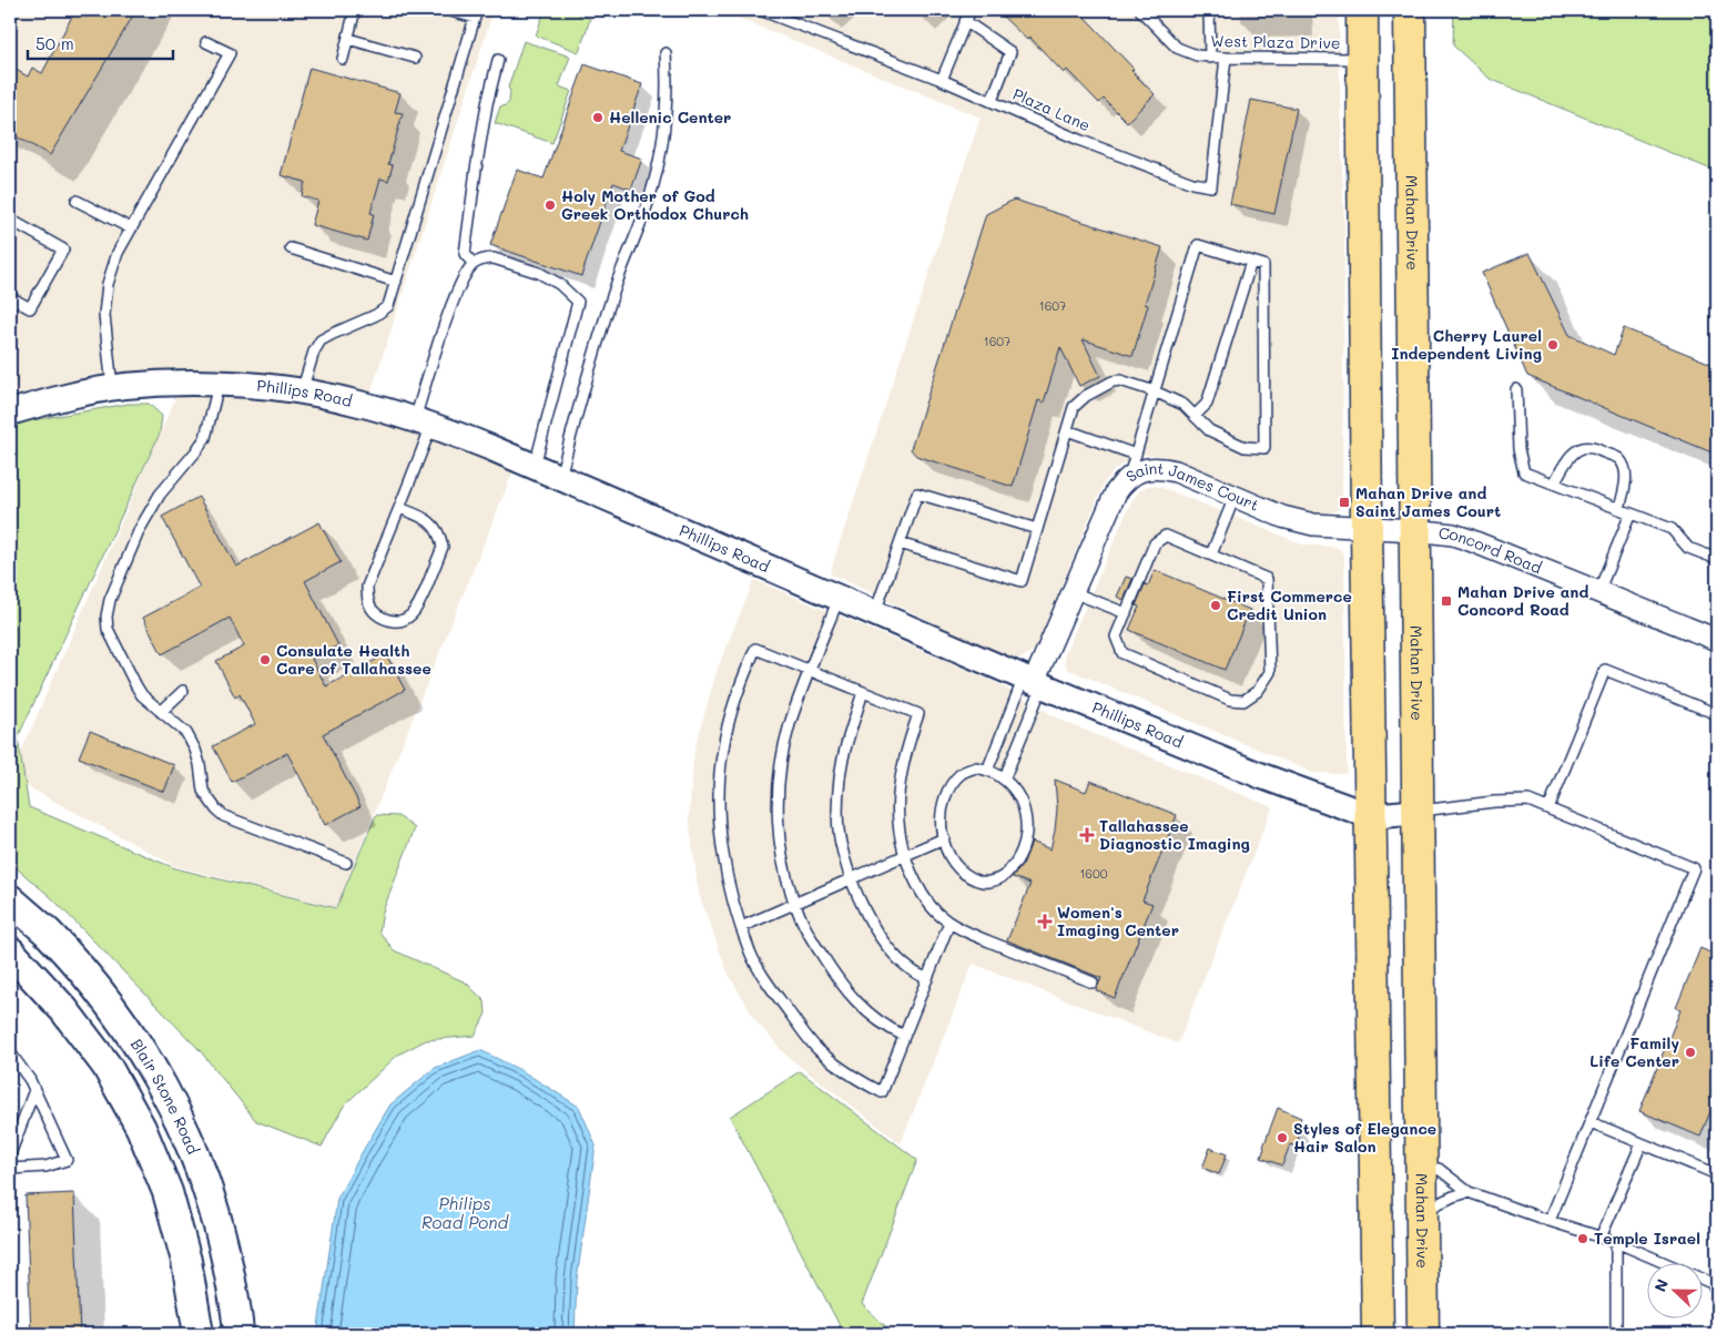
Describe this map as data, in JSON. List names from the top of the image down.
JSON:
{
  "streets": {
    "main road": ["Mahan Drive", "Blair Stone Road"],
    "street": ["Phillips Road", "Saint James Court", "Concord Road"],
    "lane": ["West Plaza Drive", "Plaza Lane"]
  },
  "crossings": [
    ["West Plaza Drive", "Plaza Lane"],
    ["Mahan Drive", "Phillips Road"],
    ["Mahan Drive", "Saint James Court"],
    ["Mahan Drive", "Concord Road"],
    ["Phillips Road", "Saint James Court"],
    ["Saint James Court", "Concord Road"]
  ],
  "water": ["Philips Road Pond"],
  "places": {
    "other": [
      "Hellenic Center",
      "Holy Mother of God Greek Orthodox Church",
      "Cherry Laurel Independent Living",
      "First Commerce Credit Union",
      "Consulate Health Care of Tallahassee",
      "Family Life Center",
      "Styles of Elegance Hair Salon",
      "Temple Israel"
    ],
    "transit": ["Mahan Drive and Saint James Court", "Mahan Drive and Concord Road"],
    "health": ["Tallahassee Diagnostic Imaging", "Women's Imaging Center"]
  },
  "house_numbers": ["1607", "1607", "1600"],
  "scale_bar": "50 m",
  "north": "left"
}
